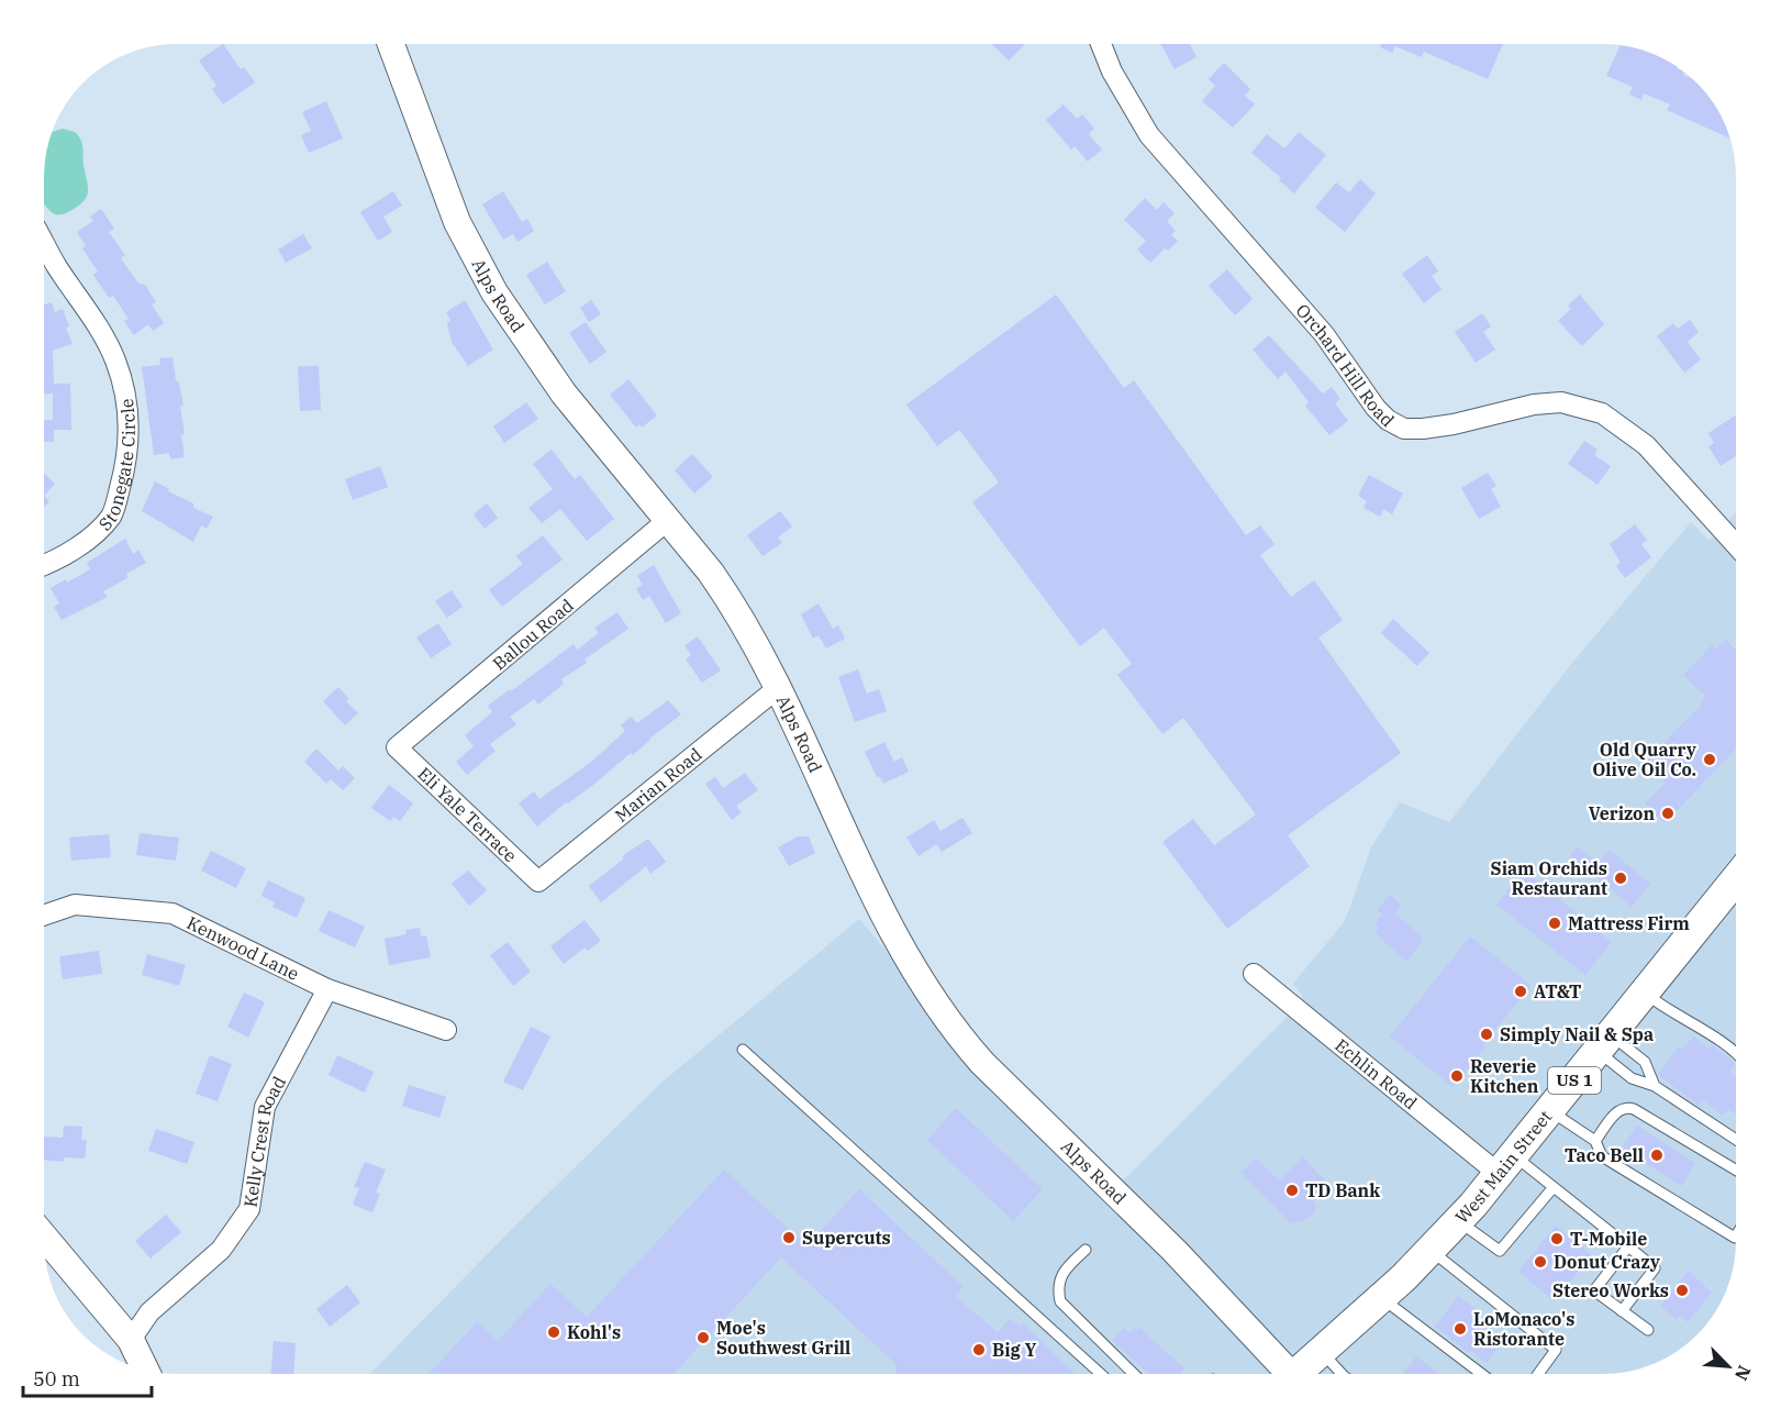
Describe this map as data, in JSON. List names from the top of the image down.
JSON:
{
  "streets": {
    "main road": ["US 1", "West Main Street"],
    "street": [
      "Alps Road",
      "Orchard Hill Road",
      "Stonegate Circle",
      "Ballou Road",
      "Marian Road",
      "Eli Yale Terrace",
      "Kenwood Lane",
      "Echlin Road",
      "Kelly Crest Road"
    ]
  },
  "crossings": [
    ["Alps Road", "Ballou Road"],
    ["Alps Road", "Marian Road"],
    ["Ballou Road", "Eli Yale Terrace"],
    ["Marian Road", "Eli Yale Terrace"],
    ["Kenwood Lane", "Kelly Crest Road"],
    ["Echlin Road", "West Main Street"]
  ],
  "places": [
    "Old Quarry Olive Oil Co.",
    "Verizon",
    "Siam Orchids Restaurant",
    "Mattress Firm",
    "AT&T",
    "Simply Nail & Spa",
    "Reverie Kitchen",
    "Taco Bell",
    "TD Bank",
    "Supercuts",
    "T-Mobile",
    "Donut Crazy",
    "Stereo Works",
    "LoMonaco's Ristorante",
    "Kohl's",
    "Moe's Southwest Grill",
    "Big Y"
  ],
  "scale_bar": "50 m",
  "north": "bottom right"
}
